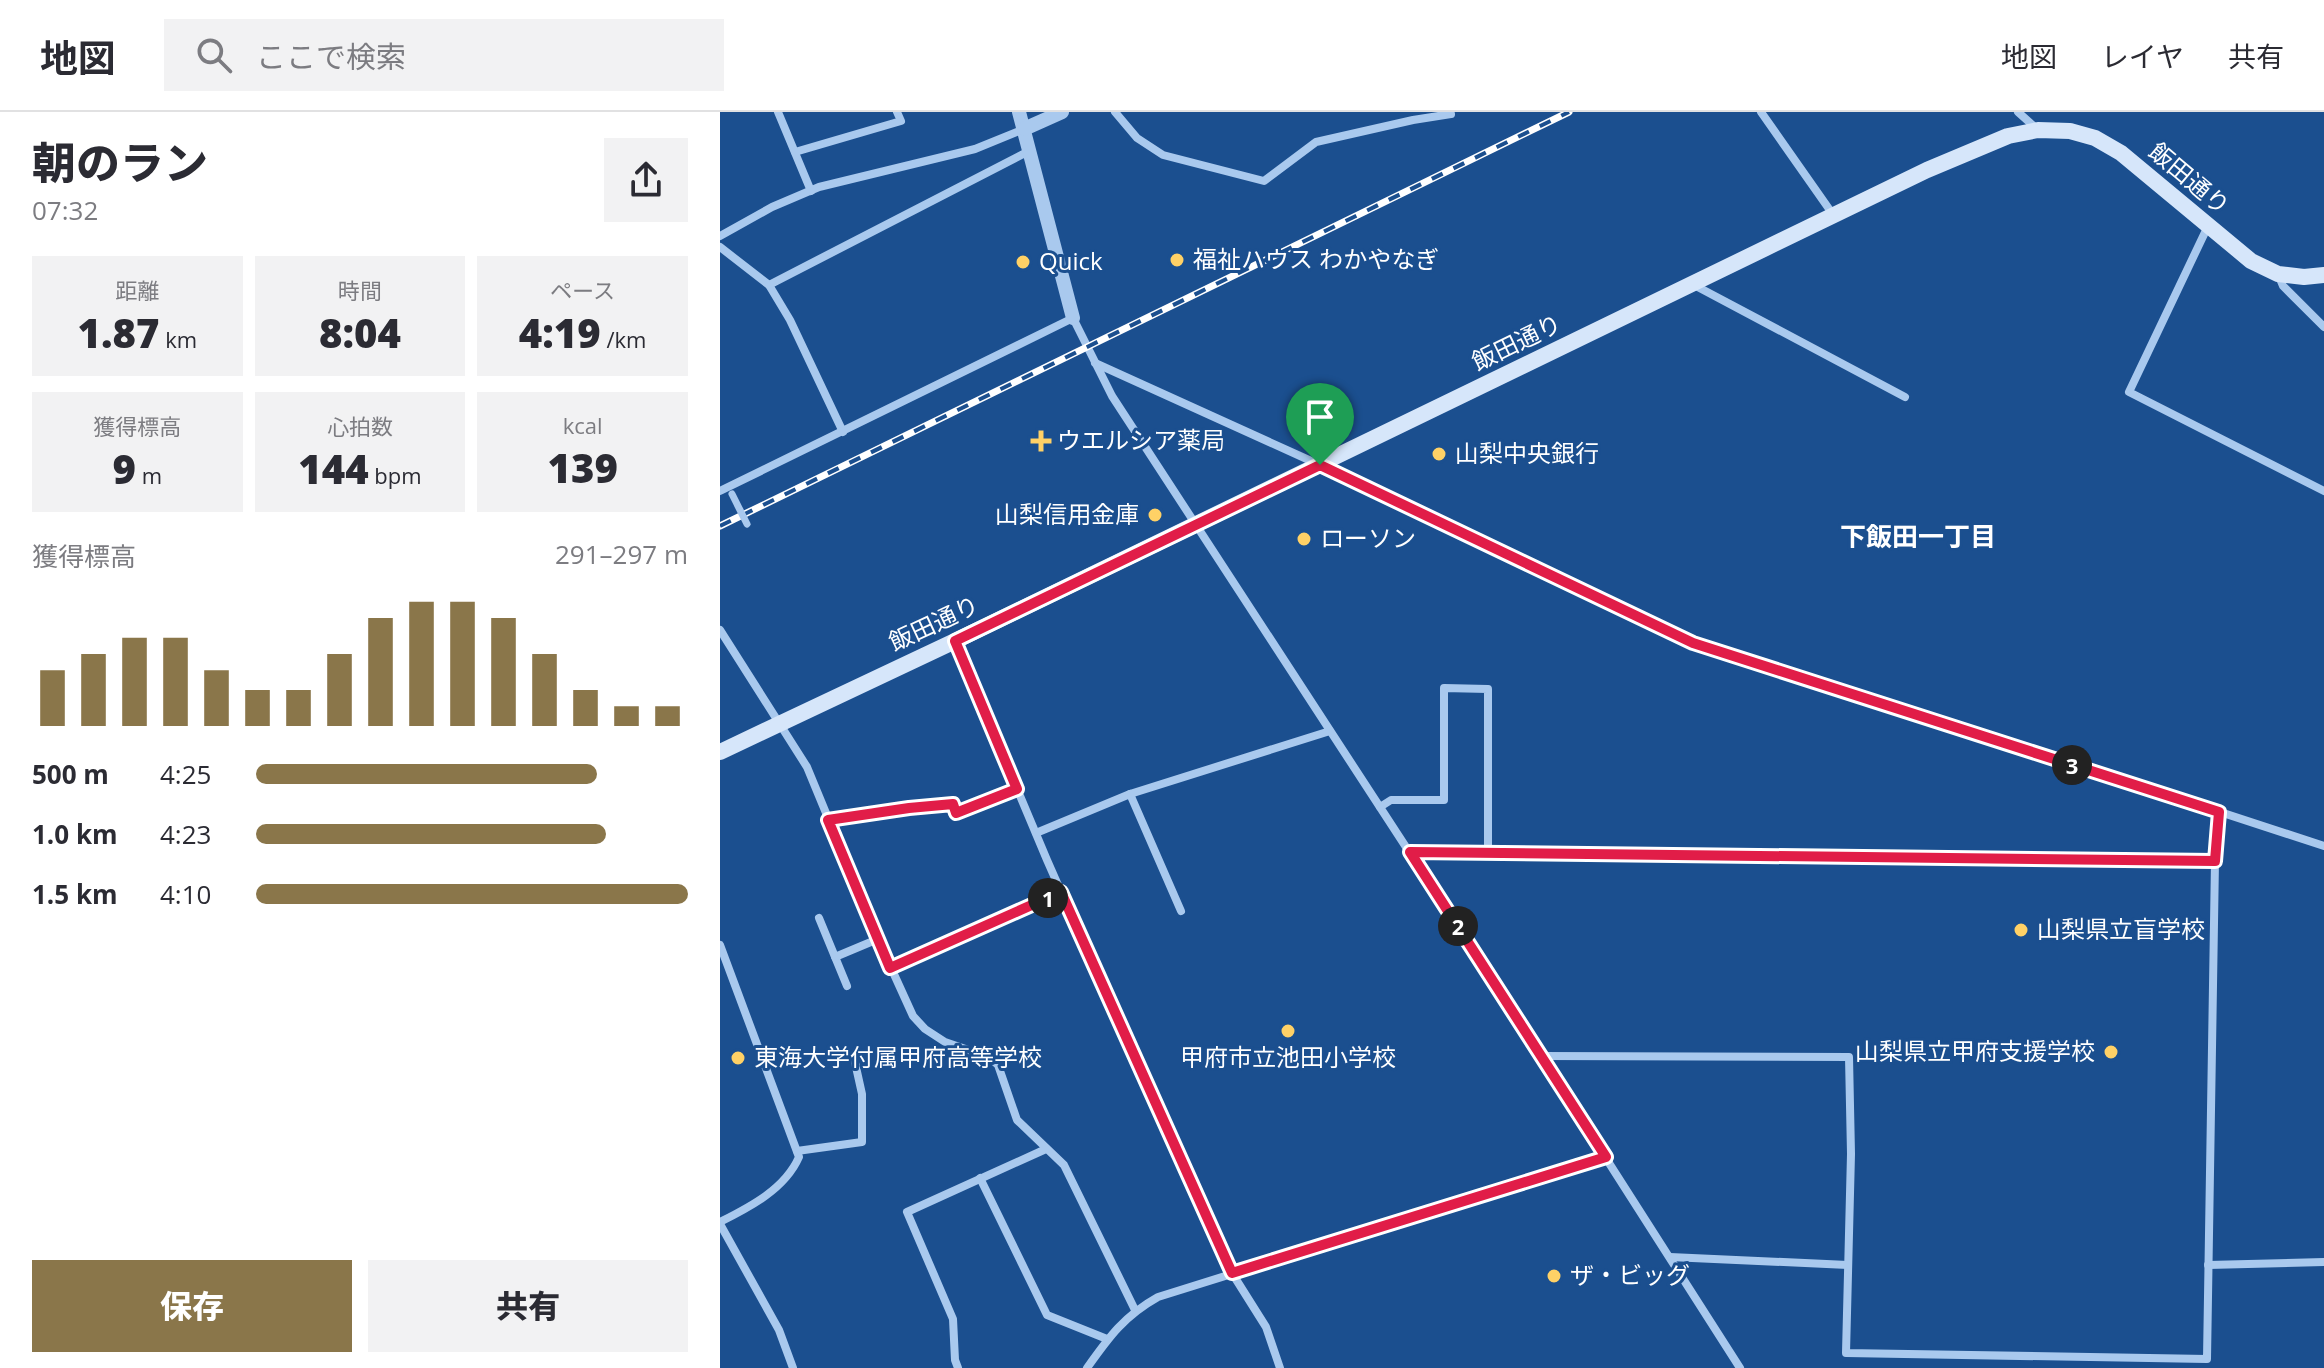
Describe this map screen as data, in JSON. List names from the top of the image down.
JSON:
{
  "streets": {
    "main road": ["飯田通り"]
  },
  "districts": ["下飯田一丁目"],
  "places": {
    "other": [
      "福祉ハウス わかやなぎ",
      "Quick",
      "山梨中央銀行",
      "山梨信用金庫",
      "ローソン",
      "山梨県立盲学校",
      "甲府市立池田小学校",
      "山梨県立甲府支援学校",
      "東海大学付属甲府高等学校",
      "ザ・ビッグ"
    ],
    "health": ["ウエルシア薬局"]
  },
  "page": {
    "header": "地図",
    "search": "ここで検索",
    "nav": ["地図", "レイヤ", "共有"],
    "heading": ["朝のラン", "07:32"],
    "stats": [
      ["距離", "1.87 km"],
      ["時間", "8:04"],
      ["ペース", "4:19 /km"],
      ["獲得標高", "9 m"],
      ["心拍数", "144 bpm"],
      ["kcal", "139"]
    ],
    "chart": ["獲得標高", "291–297 m"],
    "list": [
      {
        "name": "500 m",
        "note": "4:25"
      },
      {
        "name": "1.0 km",
        "note": "4:23"
      },
      {
        "name": "1.5 km",
        "note": "4:10"
      }
    ],
    "pins": ["3", "1", "2"],
    "buttons": ["保存", "共有"]
  }
}
